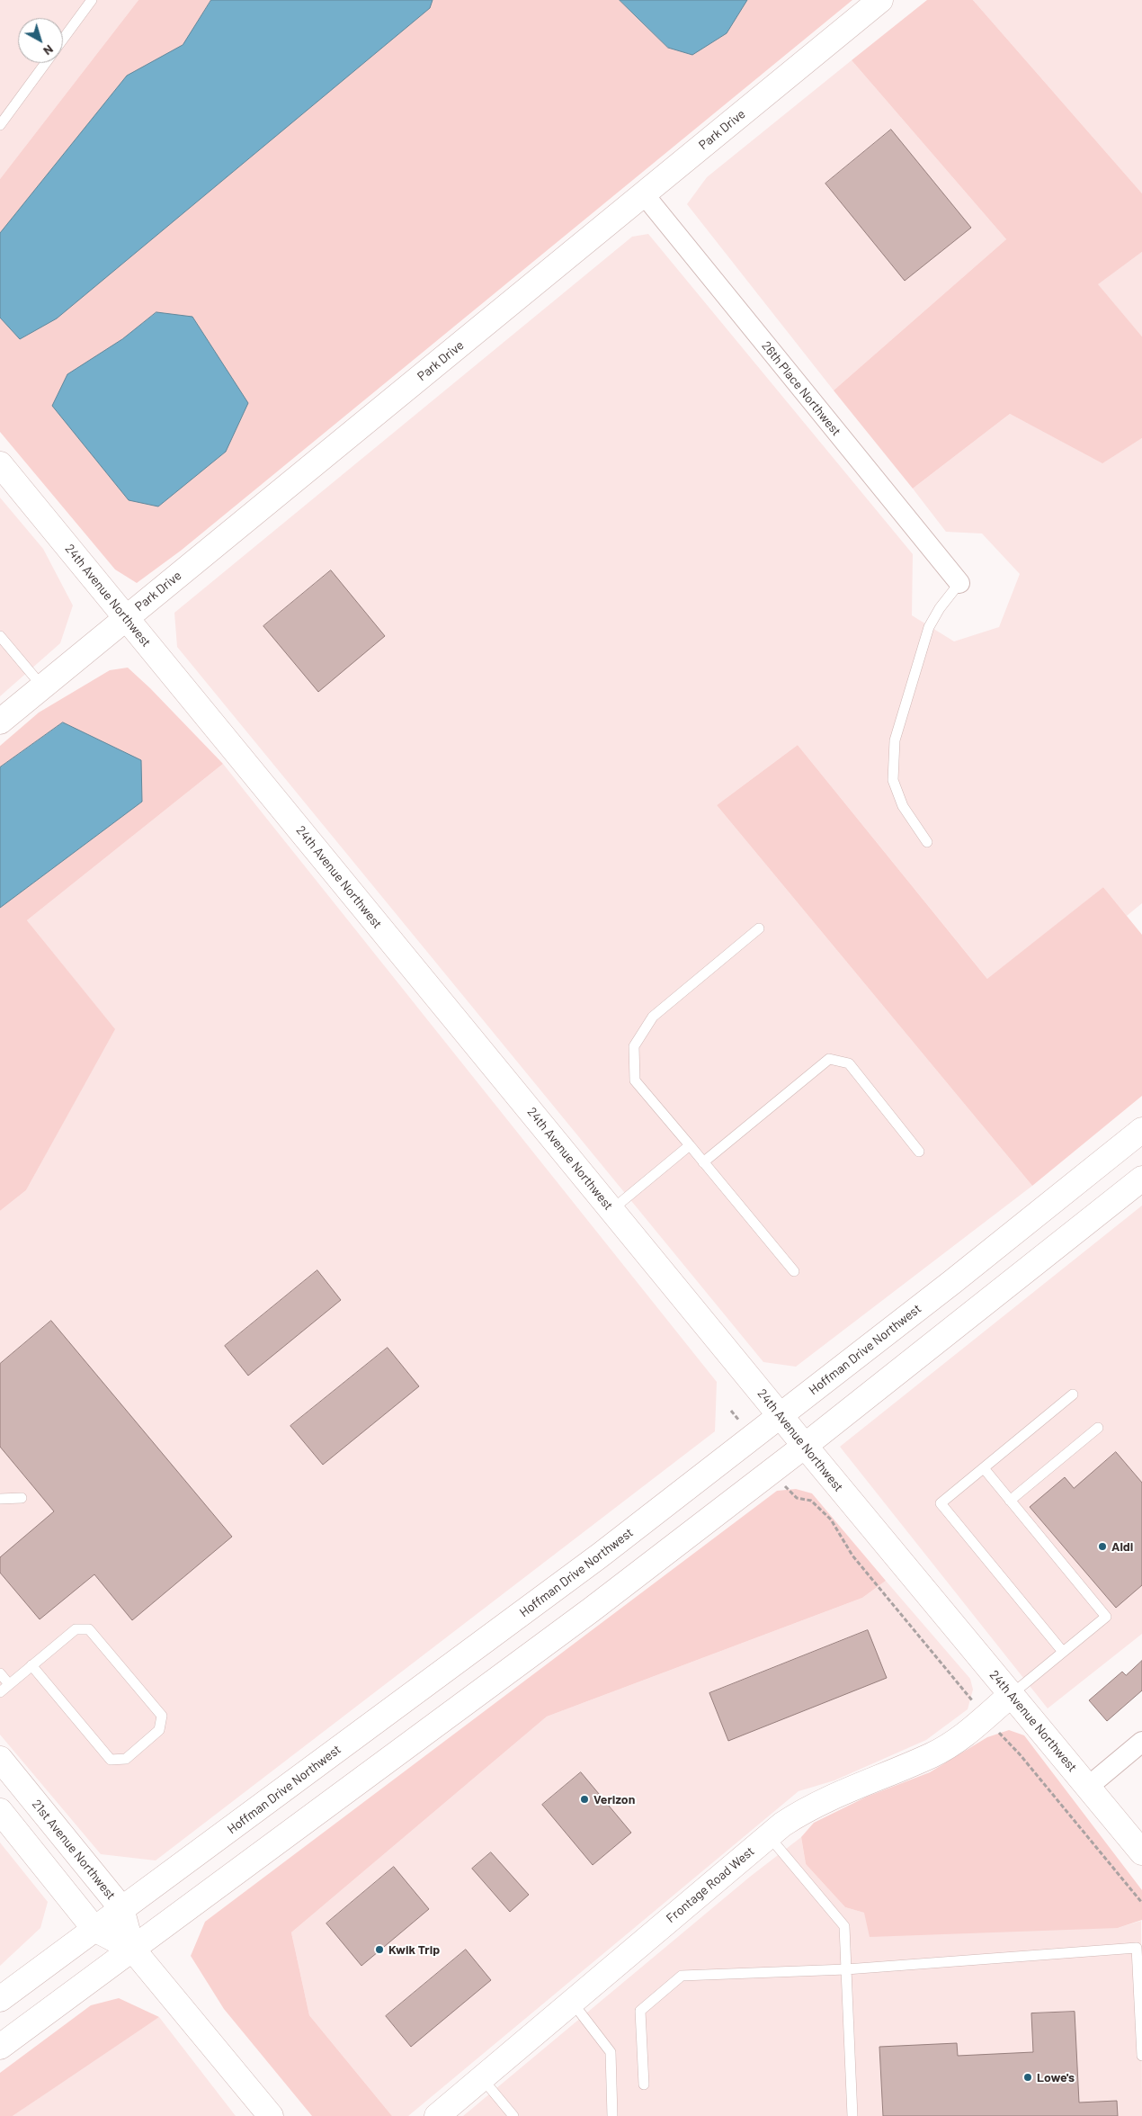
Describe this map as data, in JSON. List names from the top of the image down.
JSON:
{
  "streets": {
    "street": [
      "Park Drive",
      "26th Place Northwest",
      "24th Avenue Northwest",
      "Hoffman Drive Northwest",
      "21st Avenue Northwest",
      "Frontage Road West"
    ]
  },
  "crossings": [
    ["Park Drive", "26th Place Northwest"],
    ["Park Drive", "24th Avenue Northwest"],
    ["24th Avenue Northwest", "Hoffman Drive Northwest"],
    ["24th Avenue Northwest", "Frontage Road West"],
    ["Hoffman Drive Northwest", "21st Avenue Northwest"]
  ],
  "places": [
    "Aldi",
    "Verizon",
    "Kwik Trip",
    "Lowe's"
  ],
  "north": "bottom right"
}
